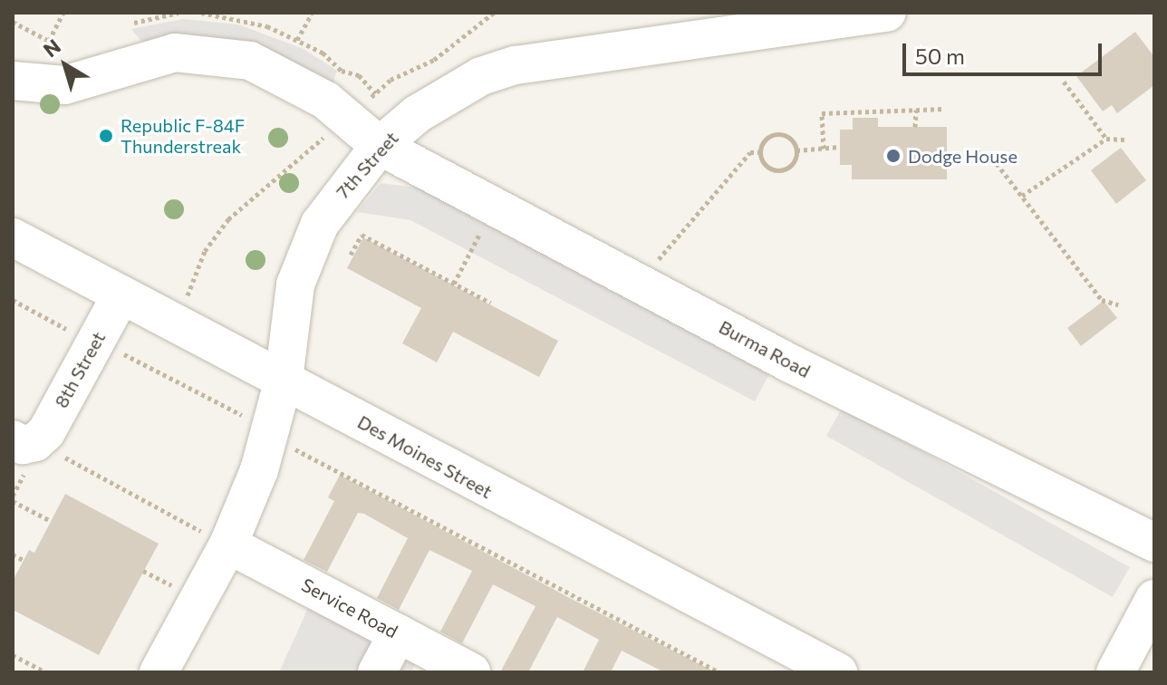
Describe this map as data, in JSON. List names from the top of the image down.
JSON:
{
  "streets": {
    "street": [
      "7th Street",
      "Burma Road",
      "8th Street",
      "Des Moines Street",
      "Service Road"
    ]
  },
  "crossings": [
    ["7th Street", "Burma Road"],
    ["7th Street", "Des Moines Street"],
    ["7th Street", "Service Road"],
    ["8th Street", "Des Moines Street"]
  ],
  "places": ["Republic F-84F Thunderstreak", "Dodge House"],
  "scale_bar": "50 m",
  "north": "top left"
}
